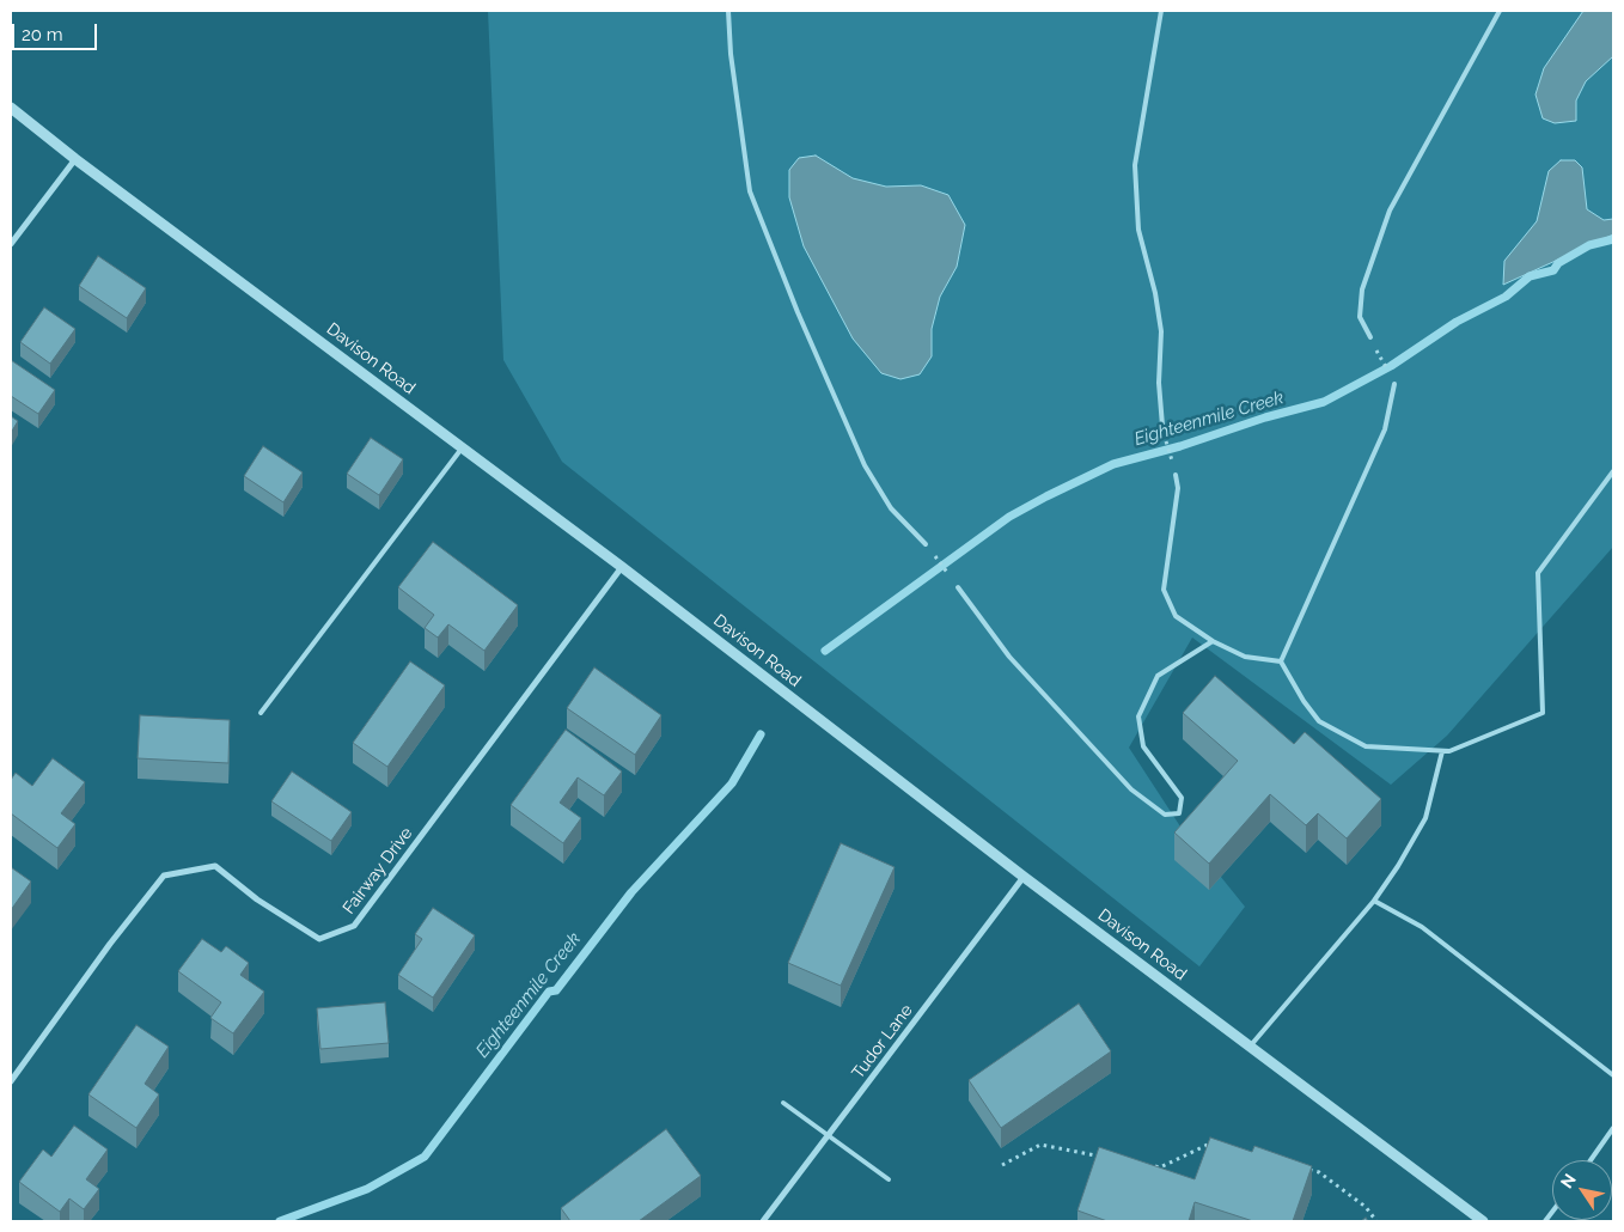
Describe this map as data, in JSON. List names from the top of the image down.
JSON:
{
  "streets": {
    "street": ["Davison Road", "Fairway Drive", "Tudor Lane"]
  },
  "crossings": [
    ["Davison Road", "Fairway Drive"],
    ["Davison Road", "Tudor Lane"]
  ],
  "water": ["Eighteenmile Creek"],
  "scale_bar": "20 m",
  "north": "top left"
}
